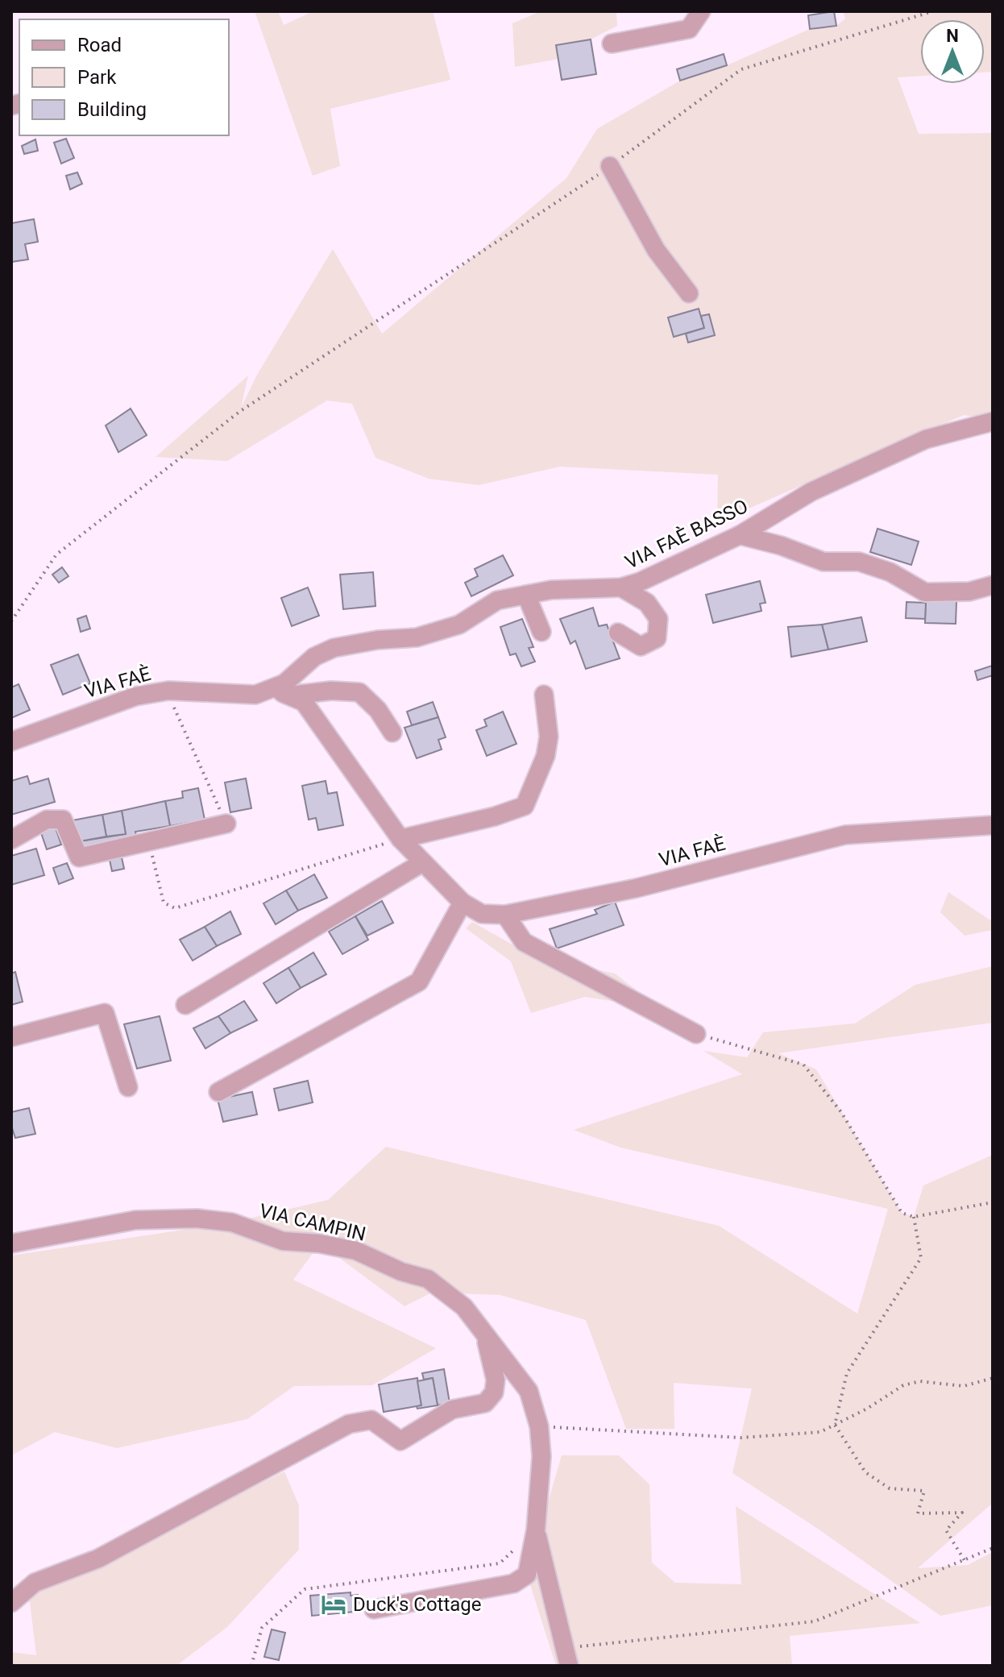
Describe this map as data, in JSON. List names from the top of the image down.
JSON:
{
  "streets": {
    "street": ["VIA FAÈ BASSO", "VIA FAÈ", "VIA CAMPIN"]
  },
  "crossings": [
    ["VIA FAÈ BASSO", "VIA FAÈ"]
  ],
  "places": {
    "hotel": ["Duck's Cottage"]
  },
  "legend": ["Road", "Park", "Building"],
  "north": "top"
}
